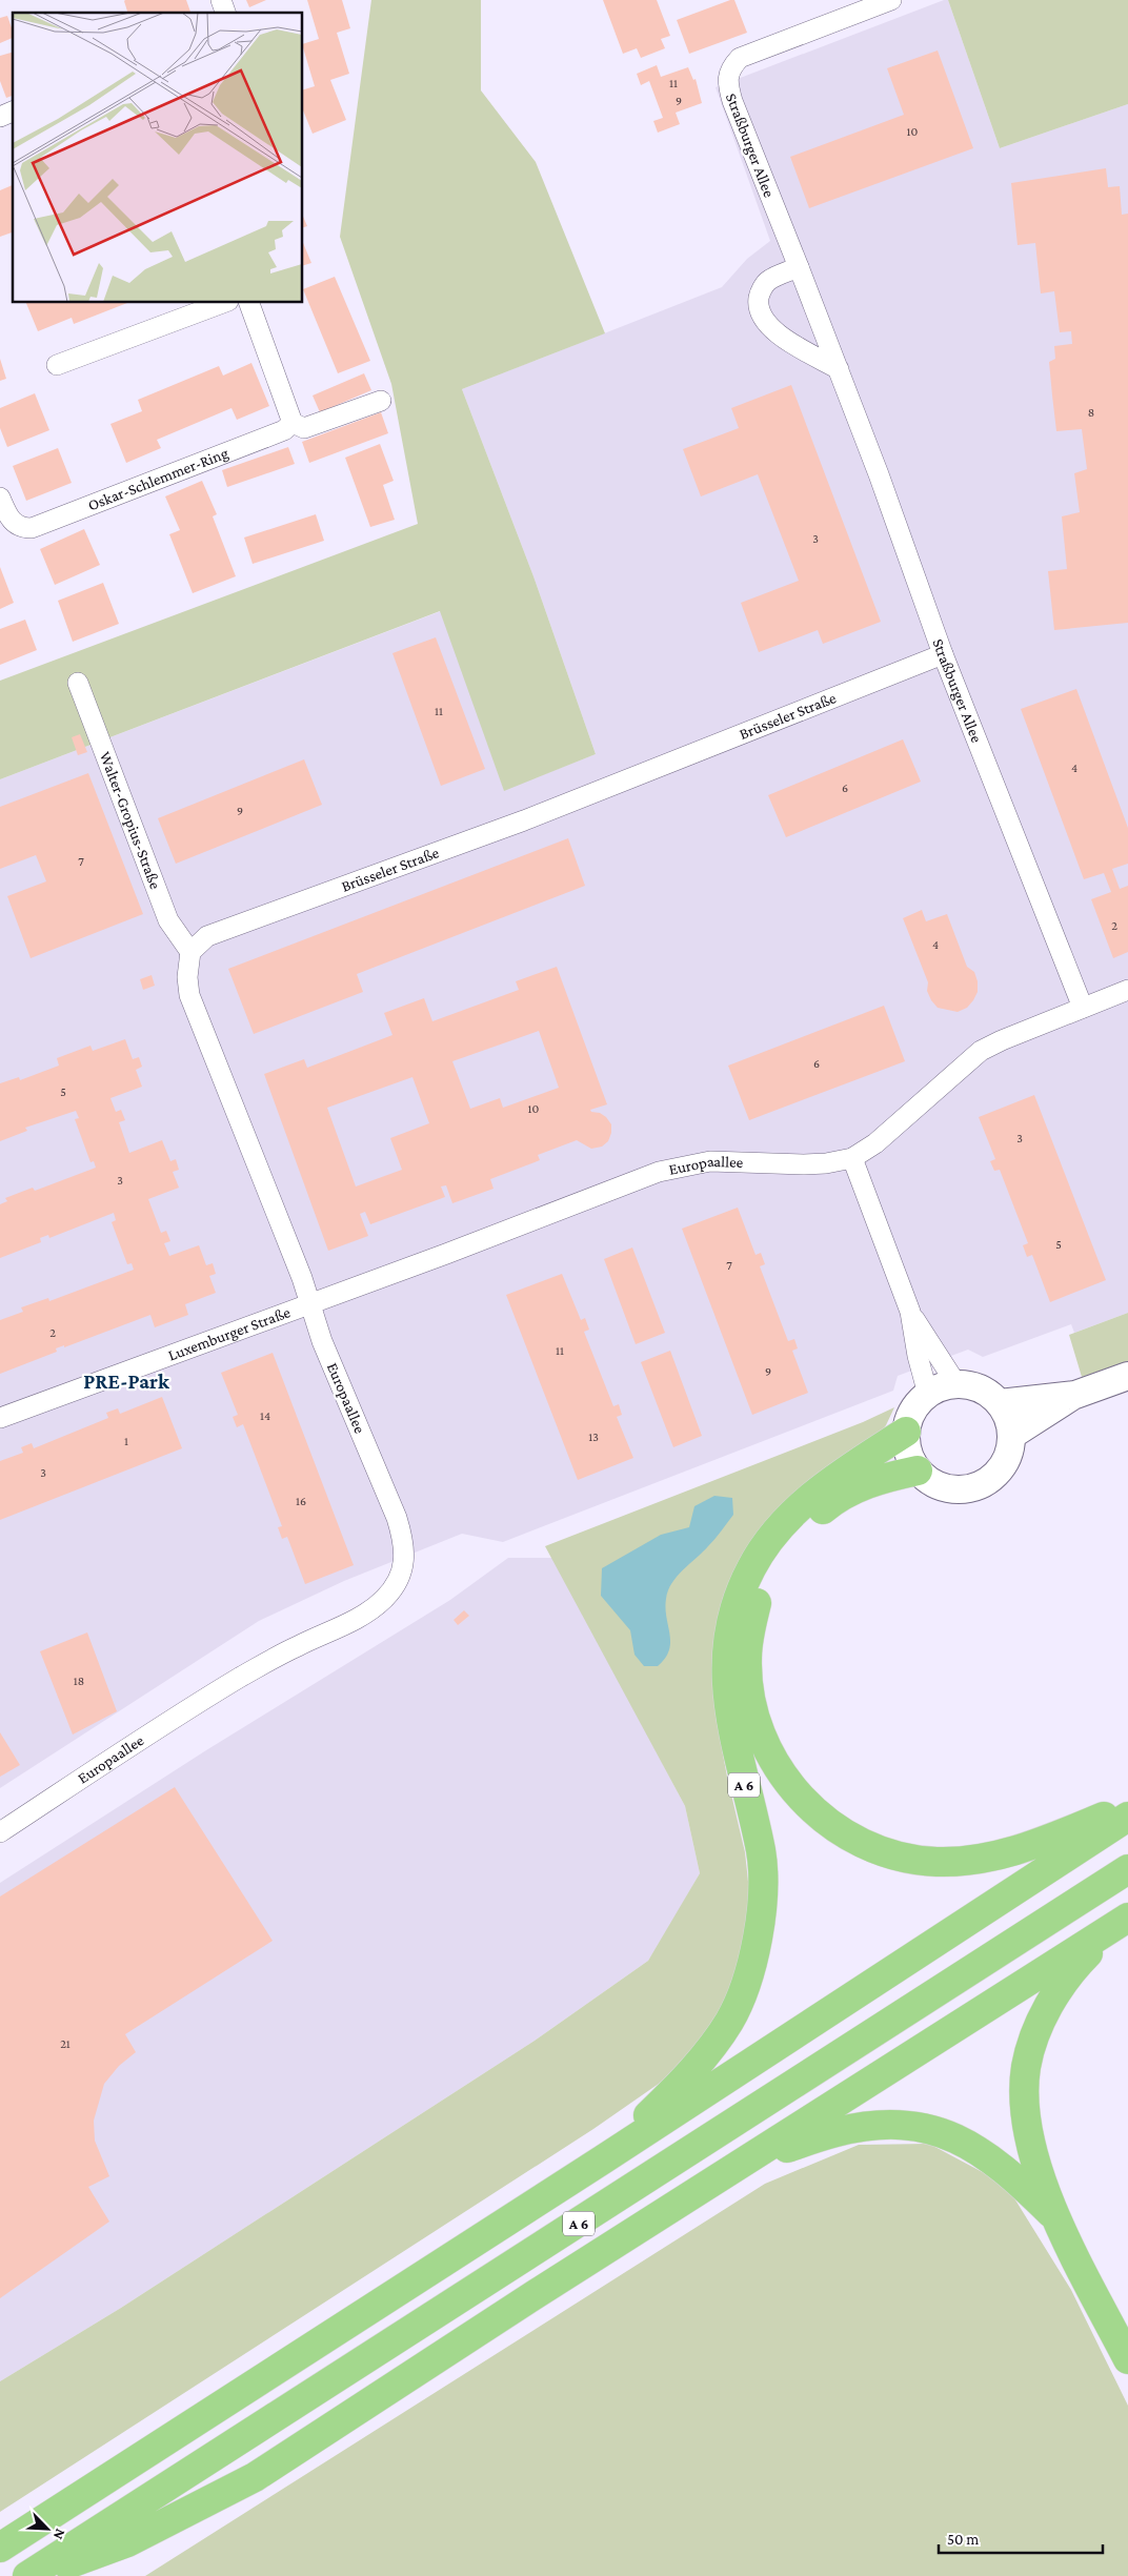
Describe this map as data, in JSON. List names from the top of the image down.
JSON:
{
  "streets": {
    "highway": ["A 6"],
    "street": [
      "Straßburger Allee",
      "Oskar-Schlemmer-Ring",
      "Brüsseler Straße",
      "Walter-Gropius-Straße",
      "Europaallee",
      "Luxemburger Straße"
    ]
  },
  "crossings": [
    ["Straßburger Allee", "Brüsseler Straße"],
    ["Straßburger Allee", "Europaallee"],
    ["Brüsseler Straße", "Walter-Gropius-Straße"],
    ["Europaallee", "Luxemburger Straße"]
  ],
  "districts": ["PRE-Park"],
  "house_numbers": [
    "11",
    "9",
    "10",
    "8",
    "3",
    "11",
    "4",
    "6",
    "9",
    "7",
    "2",
    "4",
    "6",
    "5",
    "10",
    "3",
    "3",
    "5",
    "7",
    "2",
    "11",
    "9",
    "14",
    "13",
    "1",
    "3",
    "16",
    "18",
    "21"
  ],
  "scale_bar": "50 m",
  "north": "bottom right"
}
